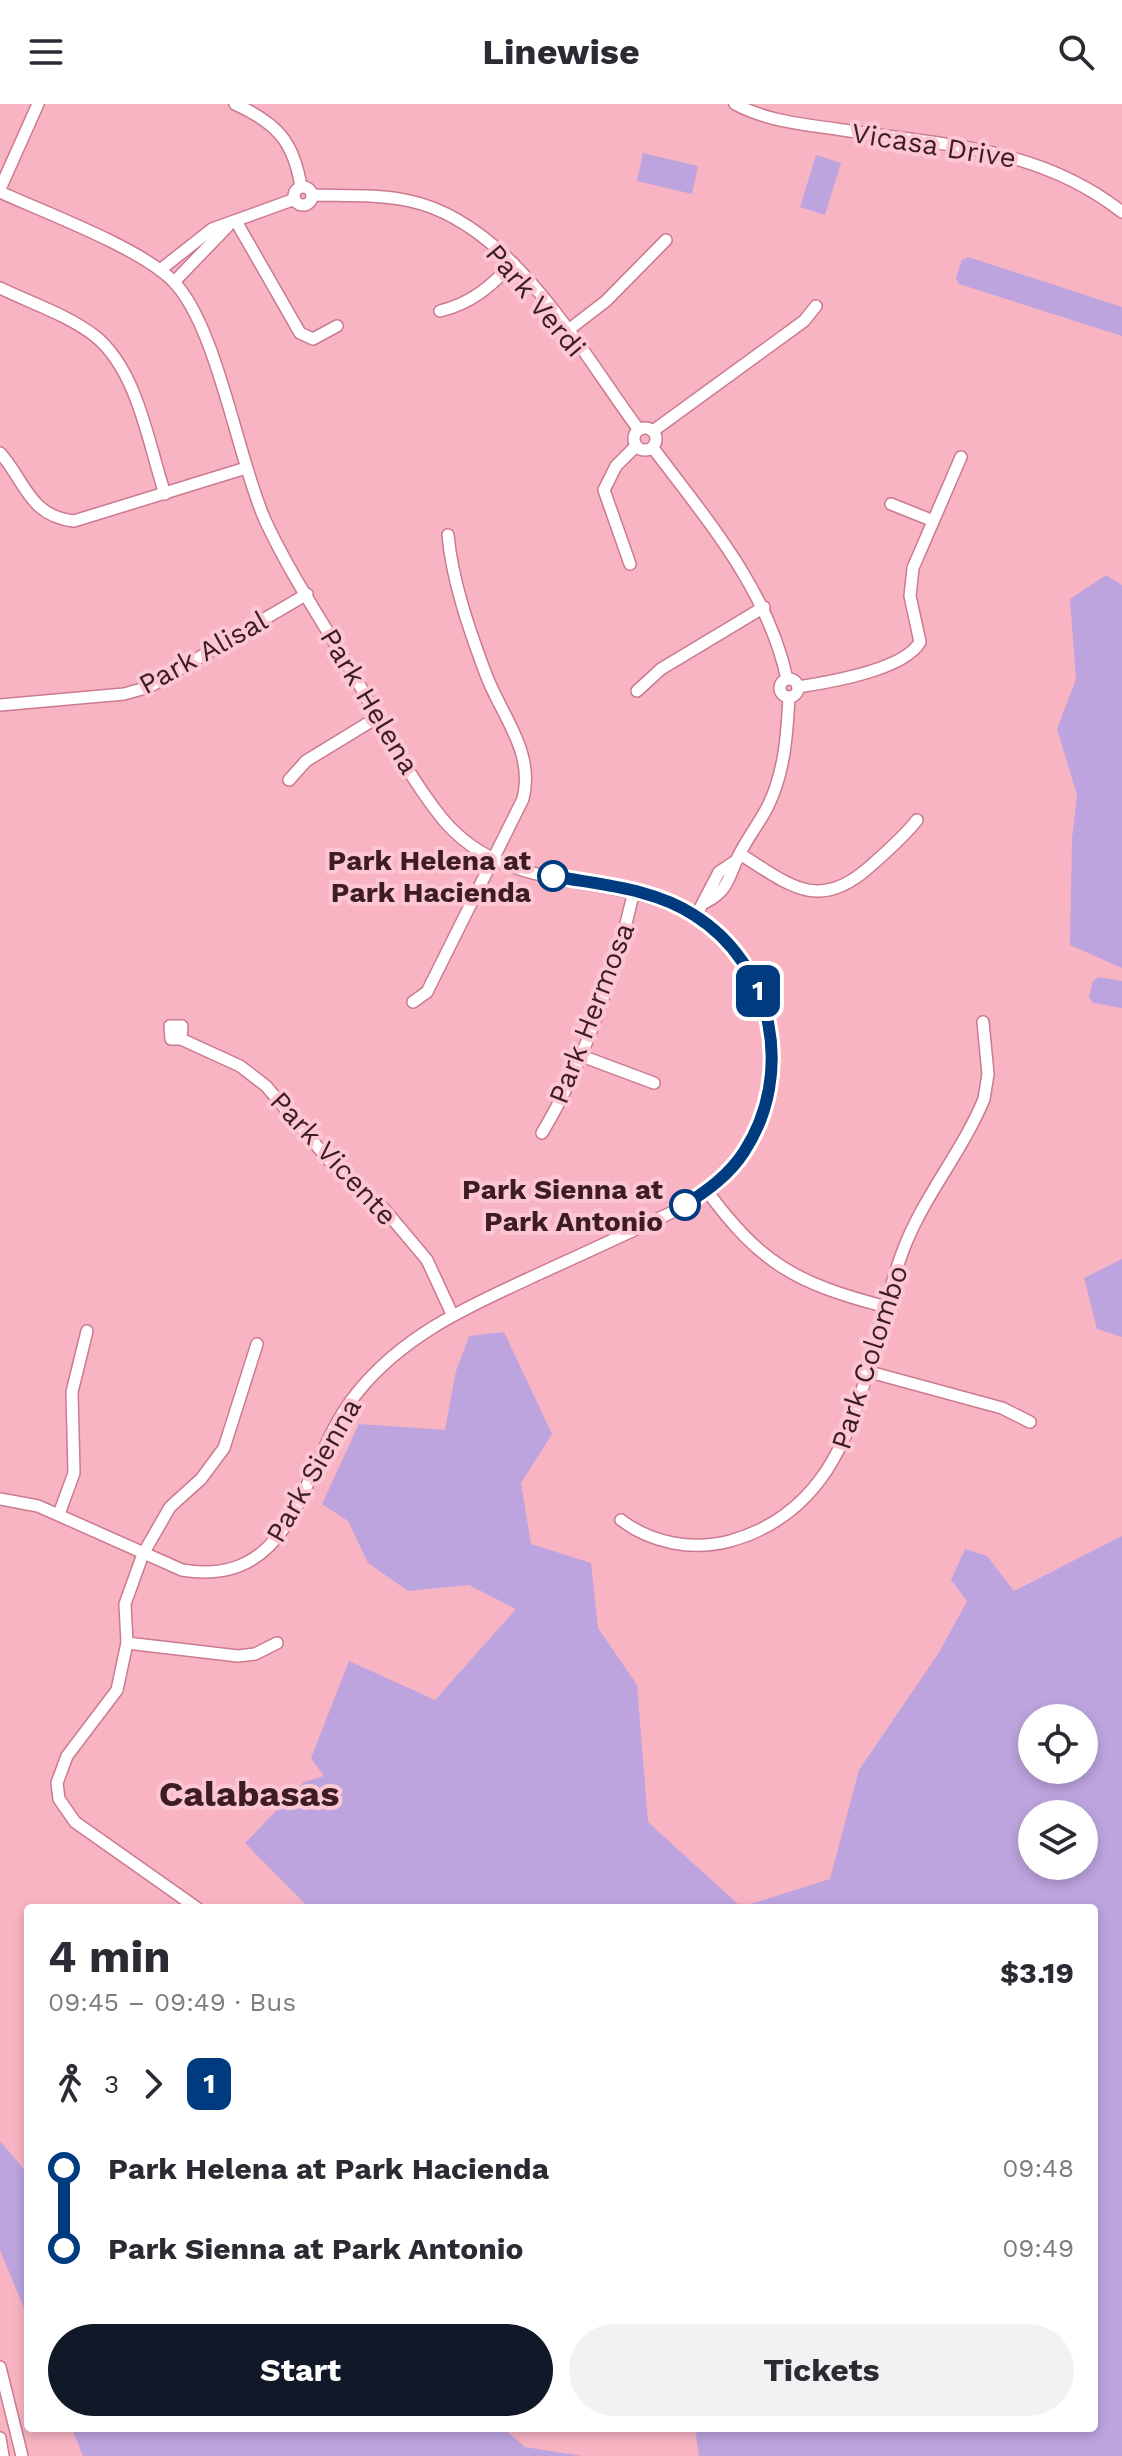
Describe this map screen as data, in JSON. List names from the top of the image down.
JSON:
{
  "streets": {
    "street": [
      "Vicasa Drive",
      "Park Verdi",
      "Park Alisal",
      "Park Helena",
      "Park Hermosa",
      "Park Vicente",
      "Park Colombo",
      "Park Sienna"
    ]
  },
  "crossings": [
    ["Park Verdi", "Park Helena"],
    ["Park Alisal", "Park Helena"],
    ["Park Helena", "Park Hermosa"],
    ["Park Helena", "Park Sienna"],
    ["Park Vicente", "Park Sienna"]
  ],
  "districts": ["Calabasas"],
  "places": ["Park Helena at Park Hacienda", "Park Sienna at Park Antonio"],
  "lines": ["bus line 1"],
  "page": {
    "header": "Linewise",
    "on_map": "1",
    "heading": ["4 min", "09:45 – 09:49 · Bus", "$3.19"],
    "legs": ["3", "1"],
    "list": [
      {
        "name": "Park Helena at Park Hacienda",
        "value": "09:48"
      },
      {
        "name": "Park Sienna at Park Antonio",
        "value": "09:49"
      }
    ],
    "buttons": ["Start", "Tickets"]
  }
}
